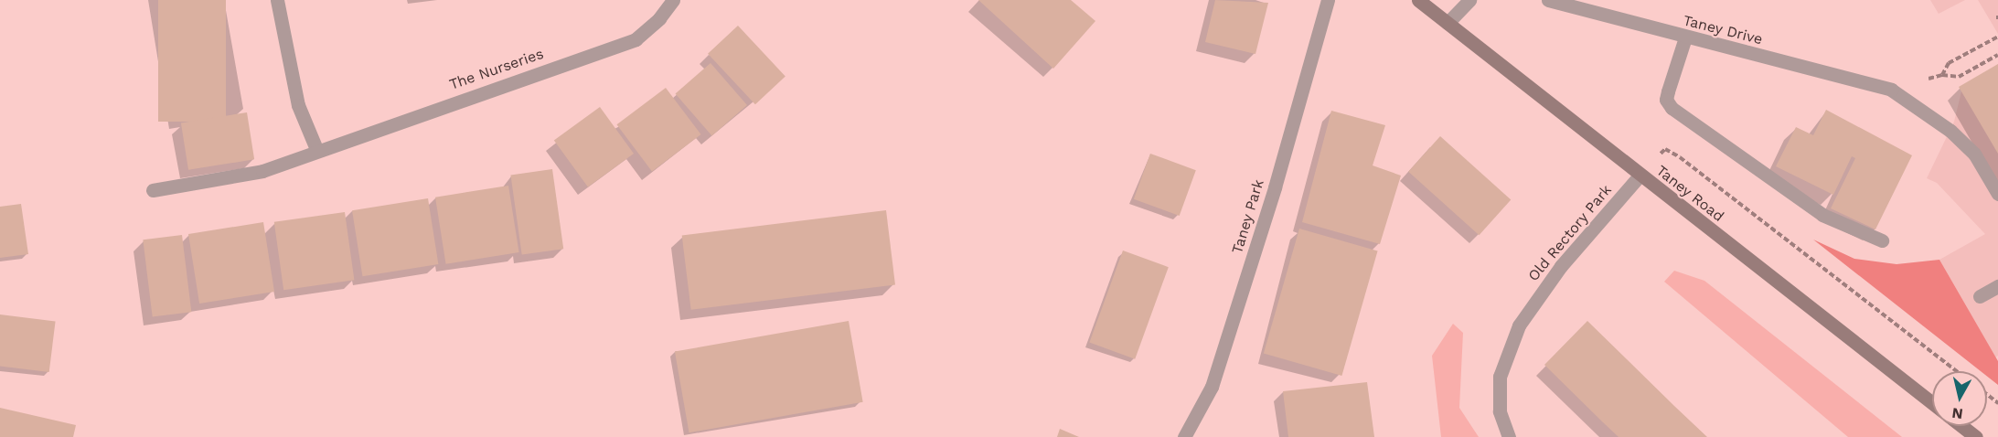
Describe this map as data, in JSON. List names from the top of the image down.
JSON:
{
  "streets": {
    "main road": ["Taney Road"],
    "street": [
      "Taney Drive",
      "The Nurseries",
      "Taney Park",
      "Old Rectory Park"
    ]
  },
  "crossings": [
    ["Taney Road", "Old Rectory Park"]
  ],
  "north": "bottom"
}
